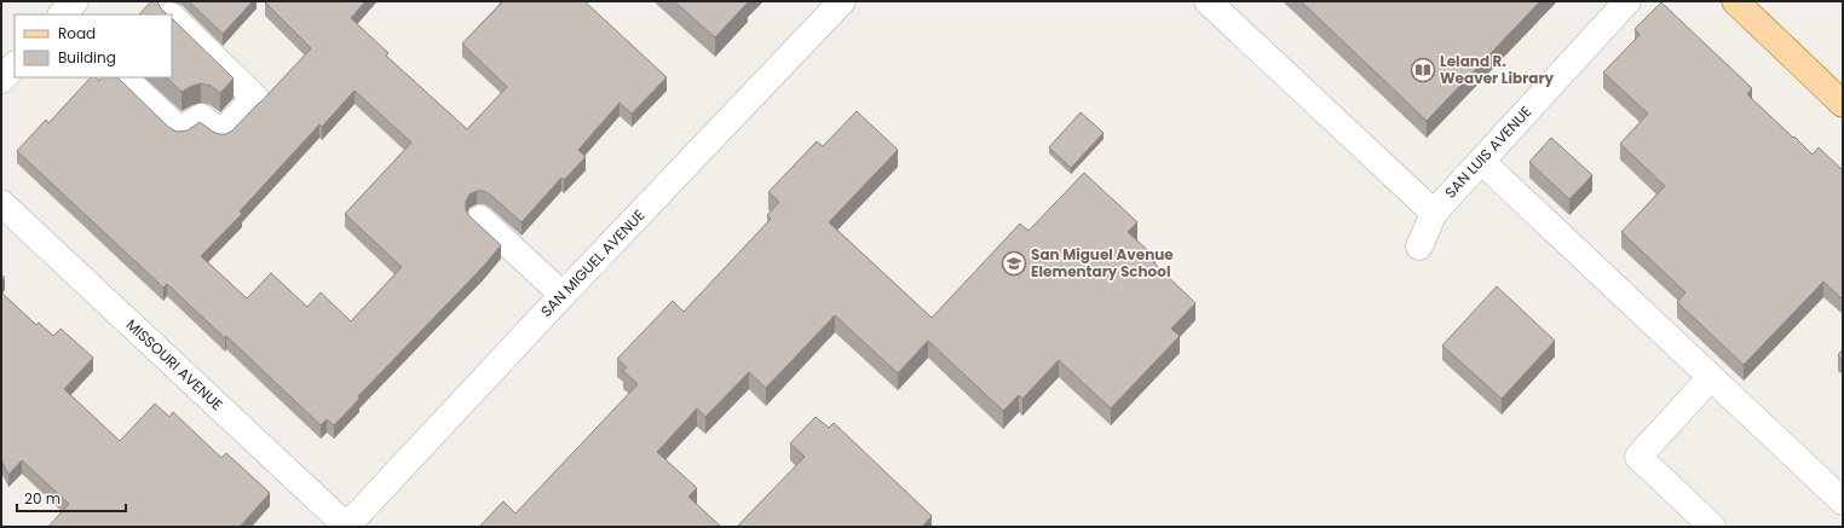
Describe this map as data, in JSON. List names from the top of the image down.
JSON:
{
  "streets": {
    "street": ["SAN LUIS AVENUE", "SAN MIGUEL AVENUE", "MISSOURI AVENUE"]
  },
  "crossings": [
    ["SAN MIGUEL AVENUE", "MISSOURI AVENUE"]
  ],
  "places": {
    "library": ["Leland R. Weaver Library"],
    "school or university": ["San Miguel Avenue Elementary School"]
  },
  "legend": ["Road", "Building"],
  "scale_bar": "20 m"
}
